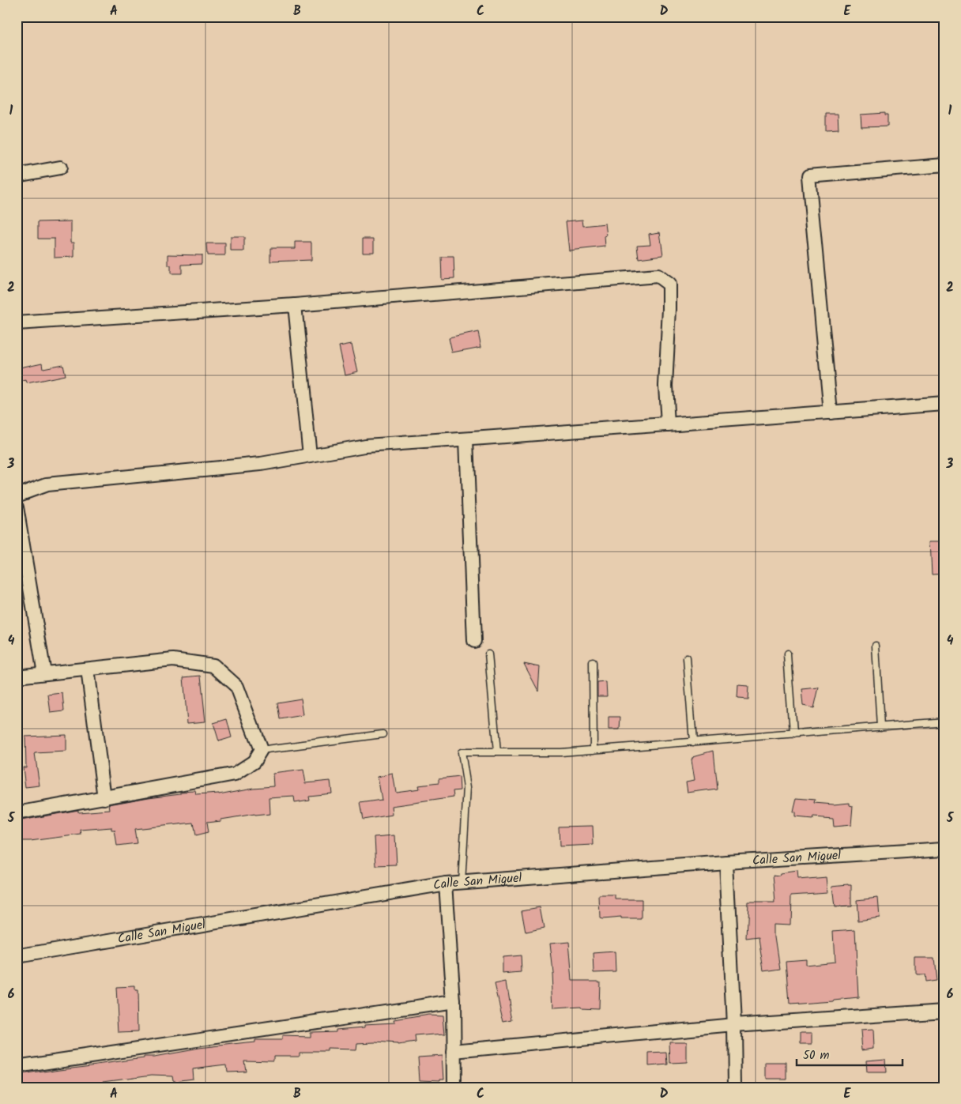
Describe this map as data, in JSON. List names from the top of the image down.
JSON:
{
  "streets": {
    "street": ["Calle San Miguel"]
  },
  "scale_bar": "50 m",
  "grid": {
    "columns": [
      "A",
      "B",
      "C",
      "D",
      "E"
    ],
    "rows": [
      "1",
      "2",
      "3",
      "4",
      "5",
      "6"
    ]
  }
}
